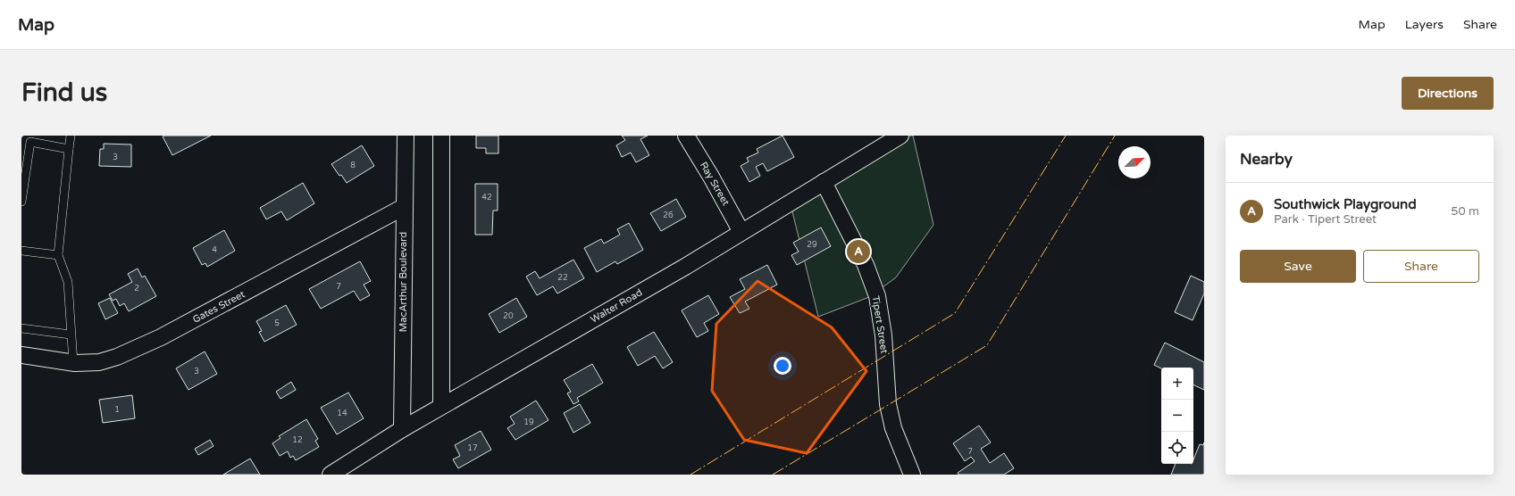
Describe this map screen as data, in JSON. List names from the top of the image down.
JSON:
{
  "streets": {
    "street": [
      "Ray Street",
      "MacArthur Boulevard",
      "Walter Road",
      "Gates Street",
      "Tipert Street"
    ]
  },
  "crossings": [
    ["Ray Street", "Walter Road"],
    ["MacArthur Boulevard", "Walter Road"],
    ["MacArthur Boulevard", "Gates Street"],
    ["Walter Road", "Tipert Street"]
  ],
  "house_numbers": [
    "3",
    "8",
    "42",
    "26",
    "29",
    "4",
    "22",
    "7",
    "2",
    "20",
    "5",
    "3",
    "1",
    "14",
    "19",
    "12",
    "17",
    "7"
  ],
  "north": "top right",
  "page": {
    "header": "Map",
    "nav": ["Map", "Layers", "Share"],
    "buttons": [
      "Directions",
      ["Save", "Share"]
    ],
    "title": "Find us",
    "heading": "Nearby",
    "list": [
      {
        "mark": "A",
        "name": "Southwick Playground",
        "note": "Park · Tipert Street",
        "value": "50 m"
      }
    ],
    "pins": "A",
    "map_buttons": ["+", "−"]
  }
}
